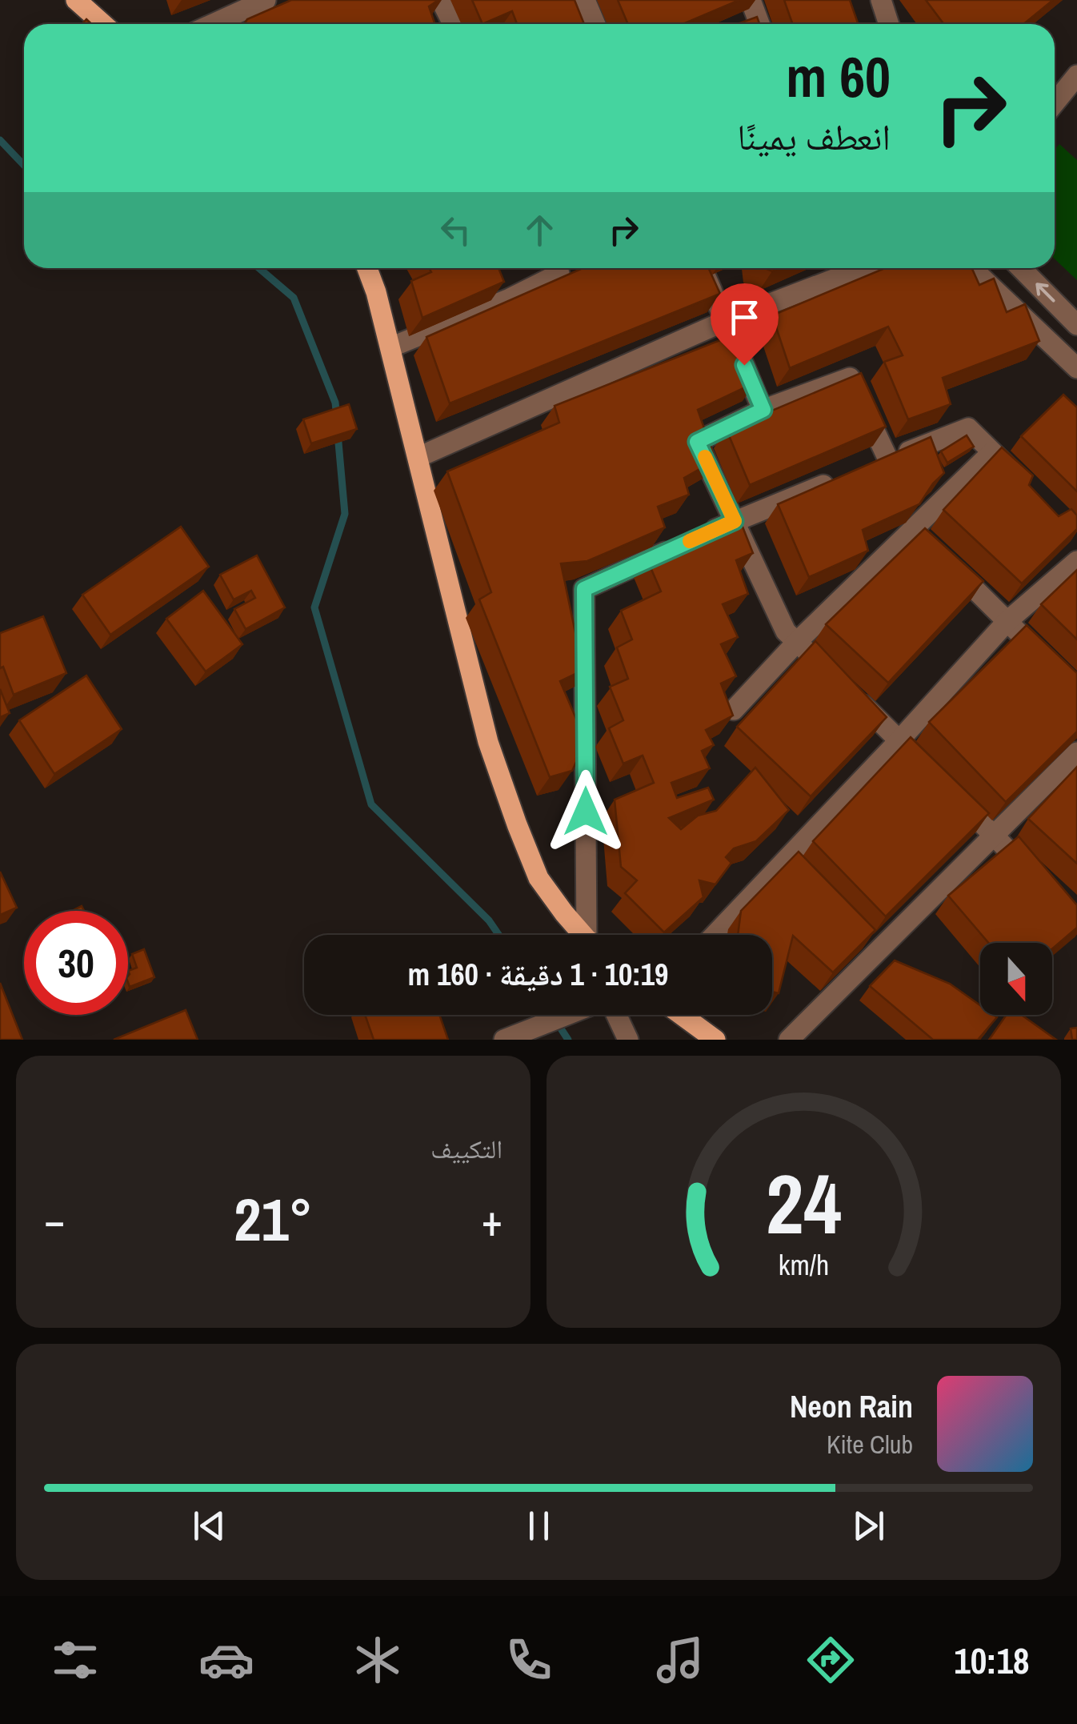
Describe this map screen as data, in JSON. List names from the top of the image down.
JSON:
{
  "north": "bottom",
  "page": {
    "turn": ["60 m", "انعطف يمينًا"],
    "limit": "30",
    "trip": "10:19 · 1 دقيقة · 160 m",
    "tile": "التكييف",
    "heat": ["−", "21°", "+"],
    "song": ["Neon Rain", "Kite Club"],
    "tabs": "10:18",
    "gauge": ["24", "km/h"]
  }
}
